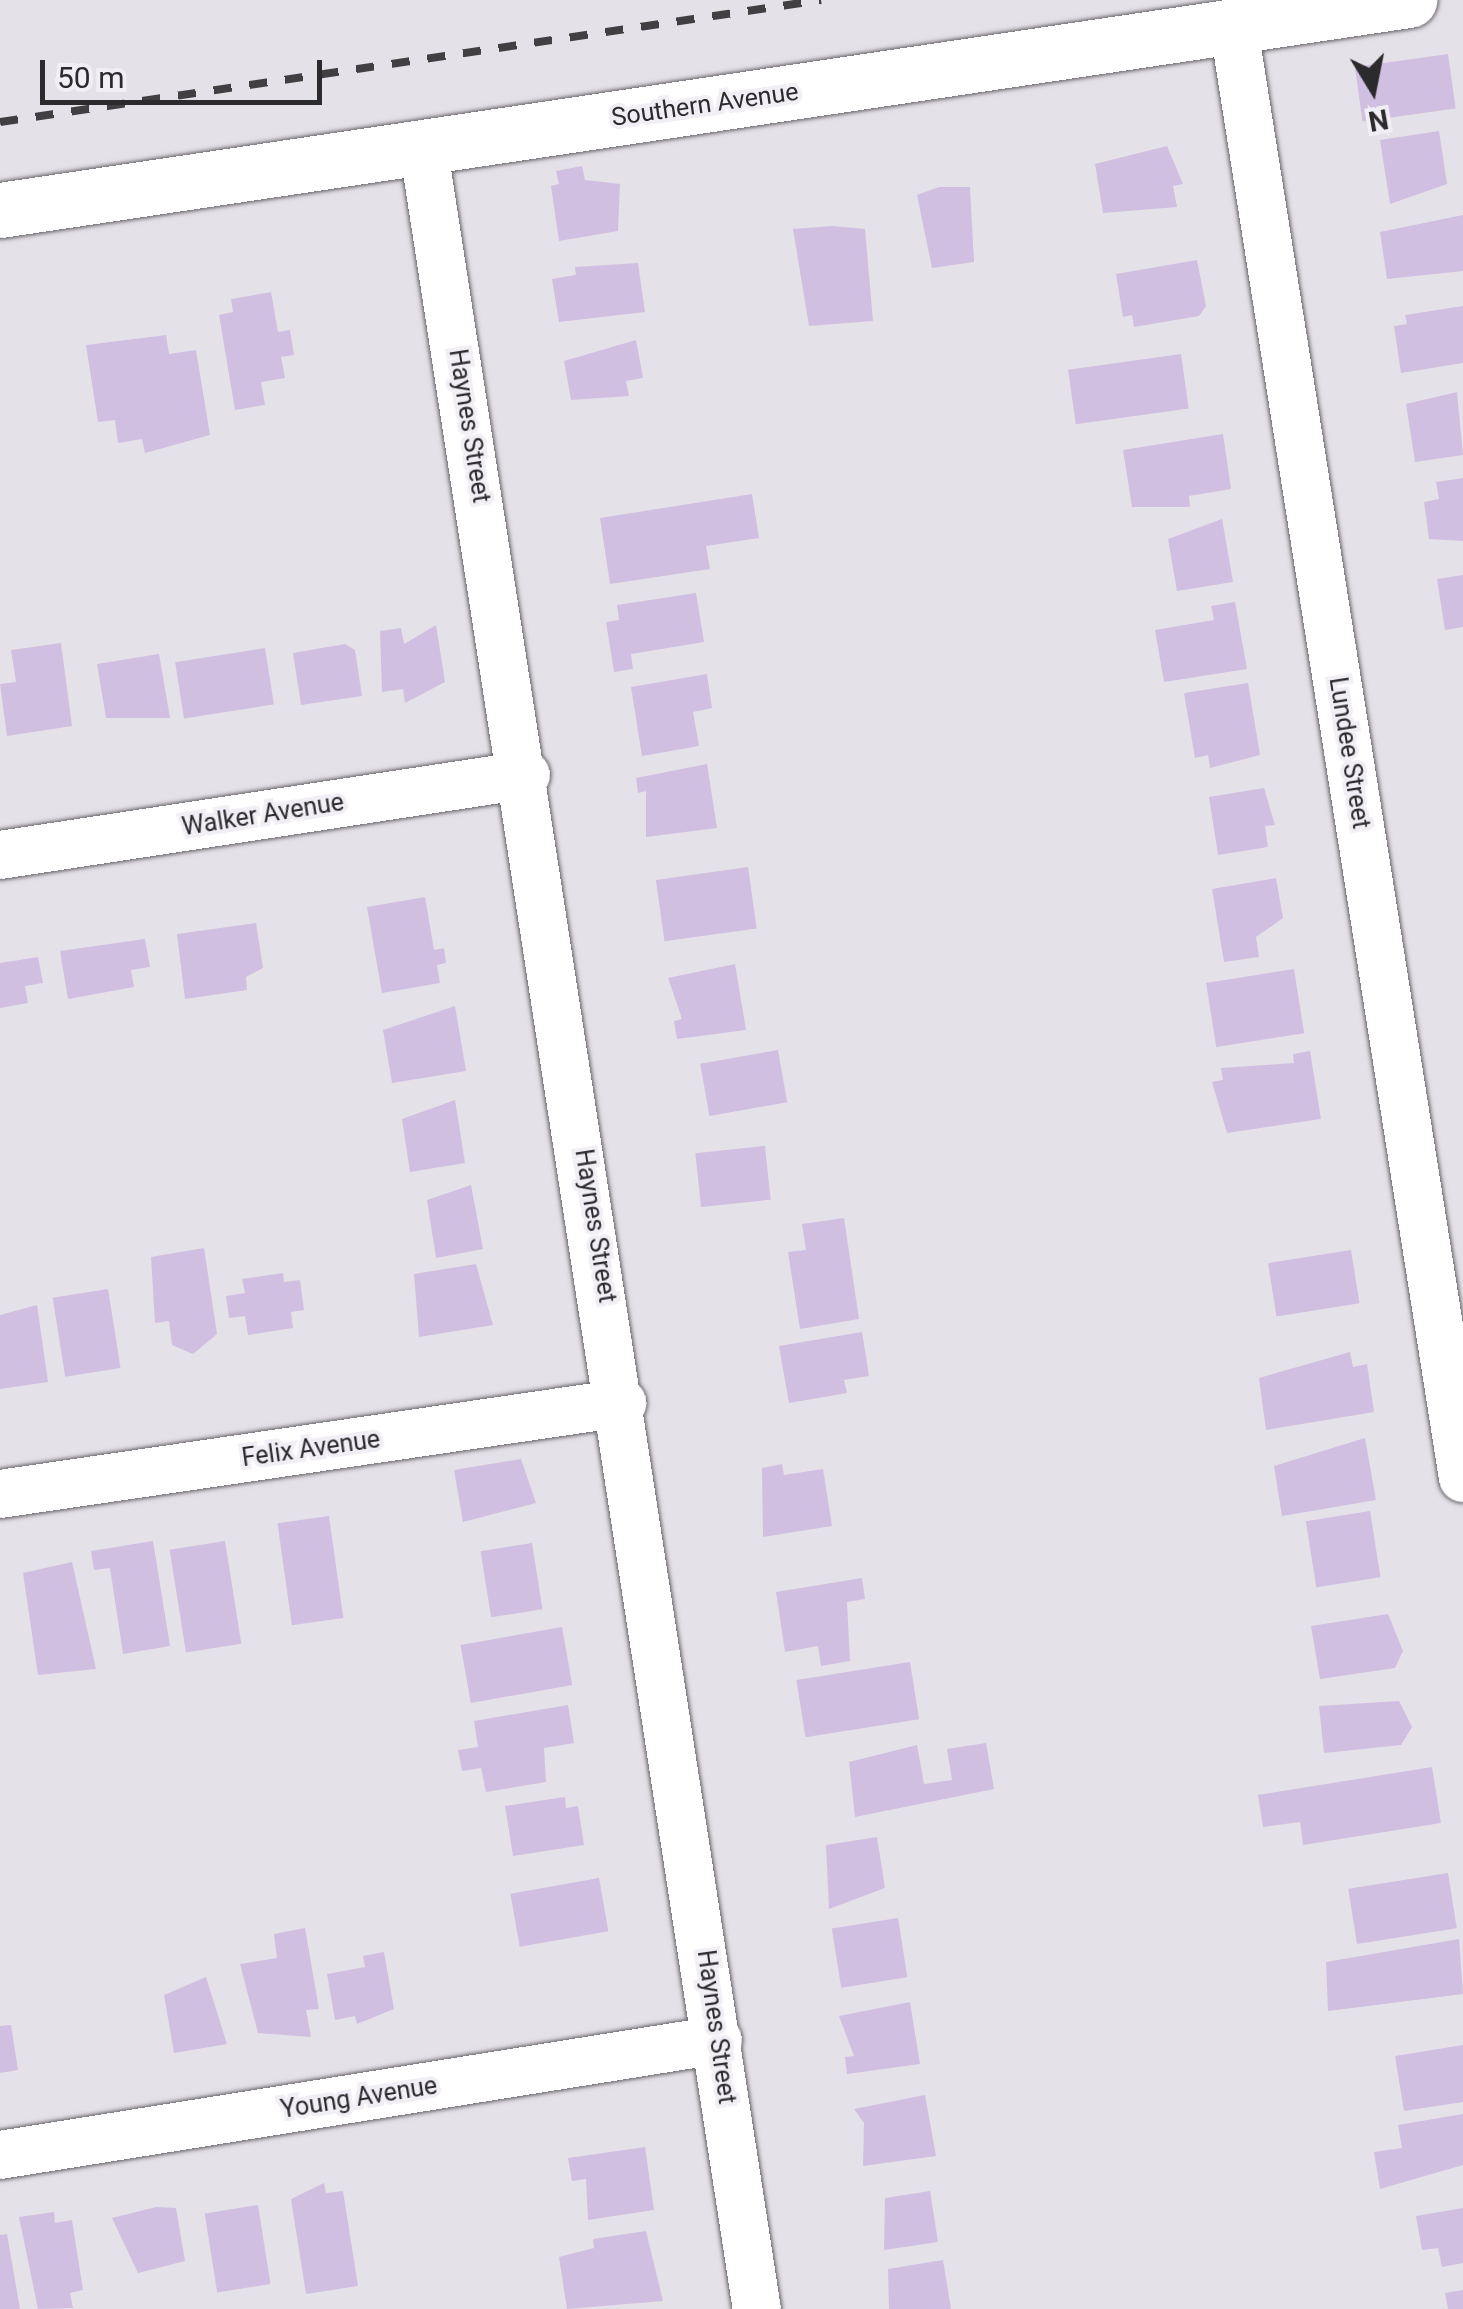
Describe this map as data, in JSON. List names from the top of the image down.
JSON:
{
  "streets": {
    "main road": ["Southern Avenue"],
    "street": [
      "Haynes Street",
      "Lundee Street",
      "Walker Avenue",
      "Felix Avenue",
      "Young Avenue"
    ]
  },
  "crossings": [
    ["Southern Avenue", "Haynes Street"],
    ["Southern Avenue", "Lundee Street"],
    ["Haynes Street", "Walker Avenue"],
    ["Haynes Street", "Felix Avenue"],
    ["Haynes Street", "Young Avenue"]
  ],
  "scale_bar": "50 m",
  "north": "bottom"
}
